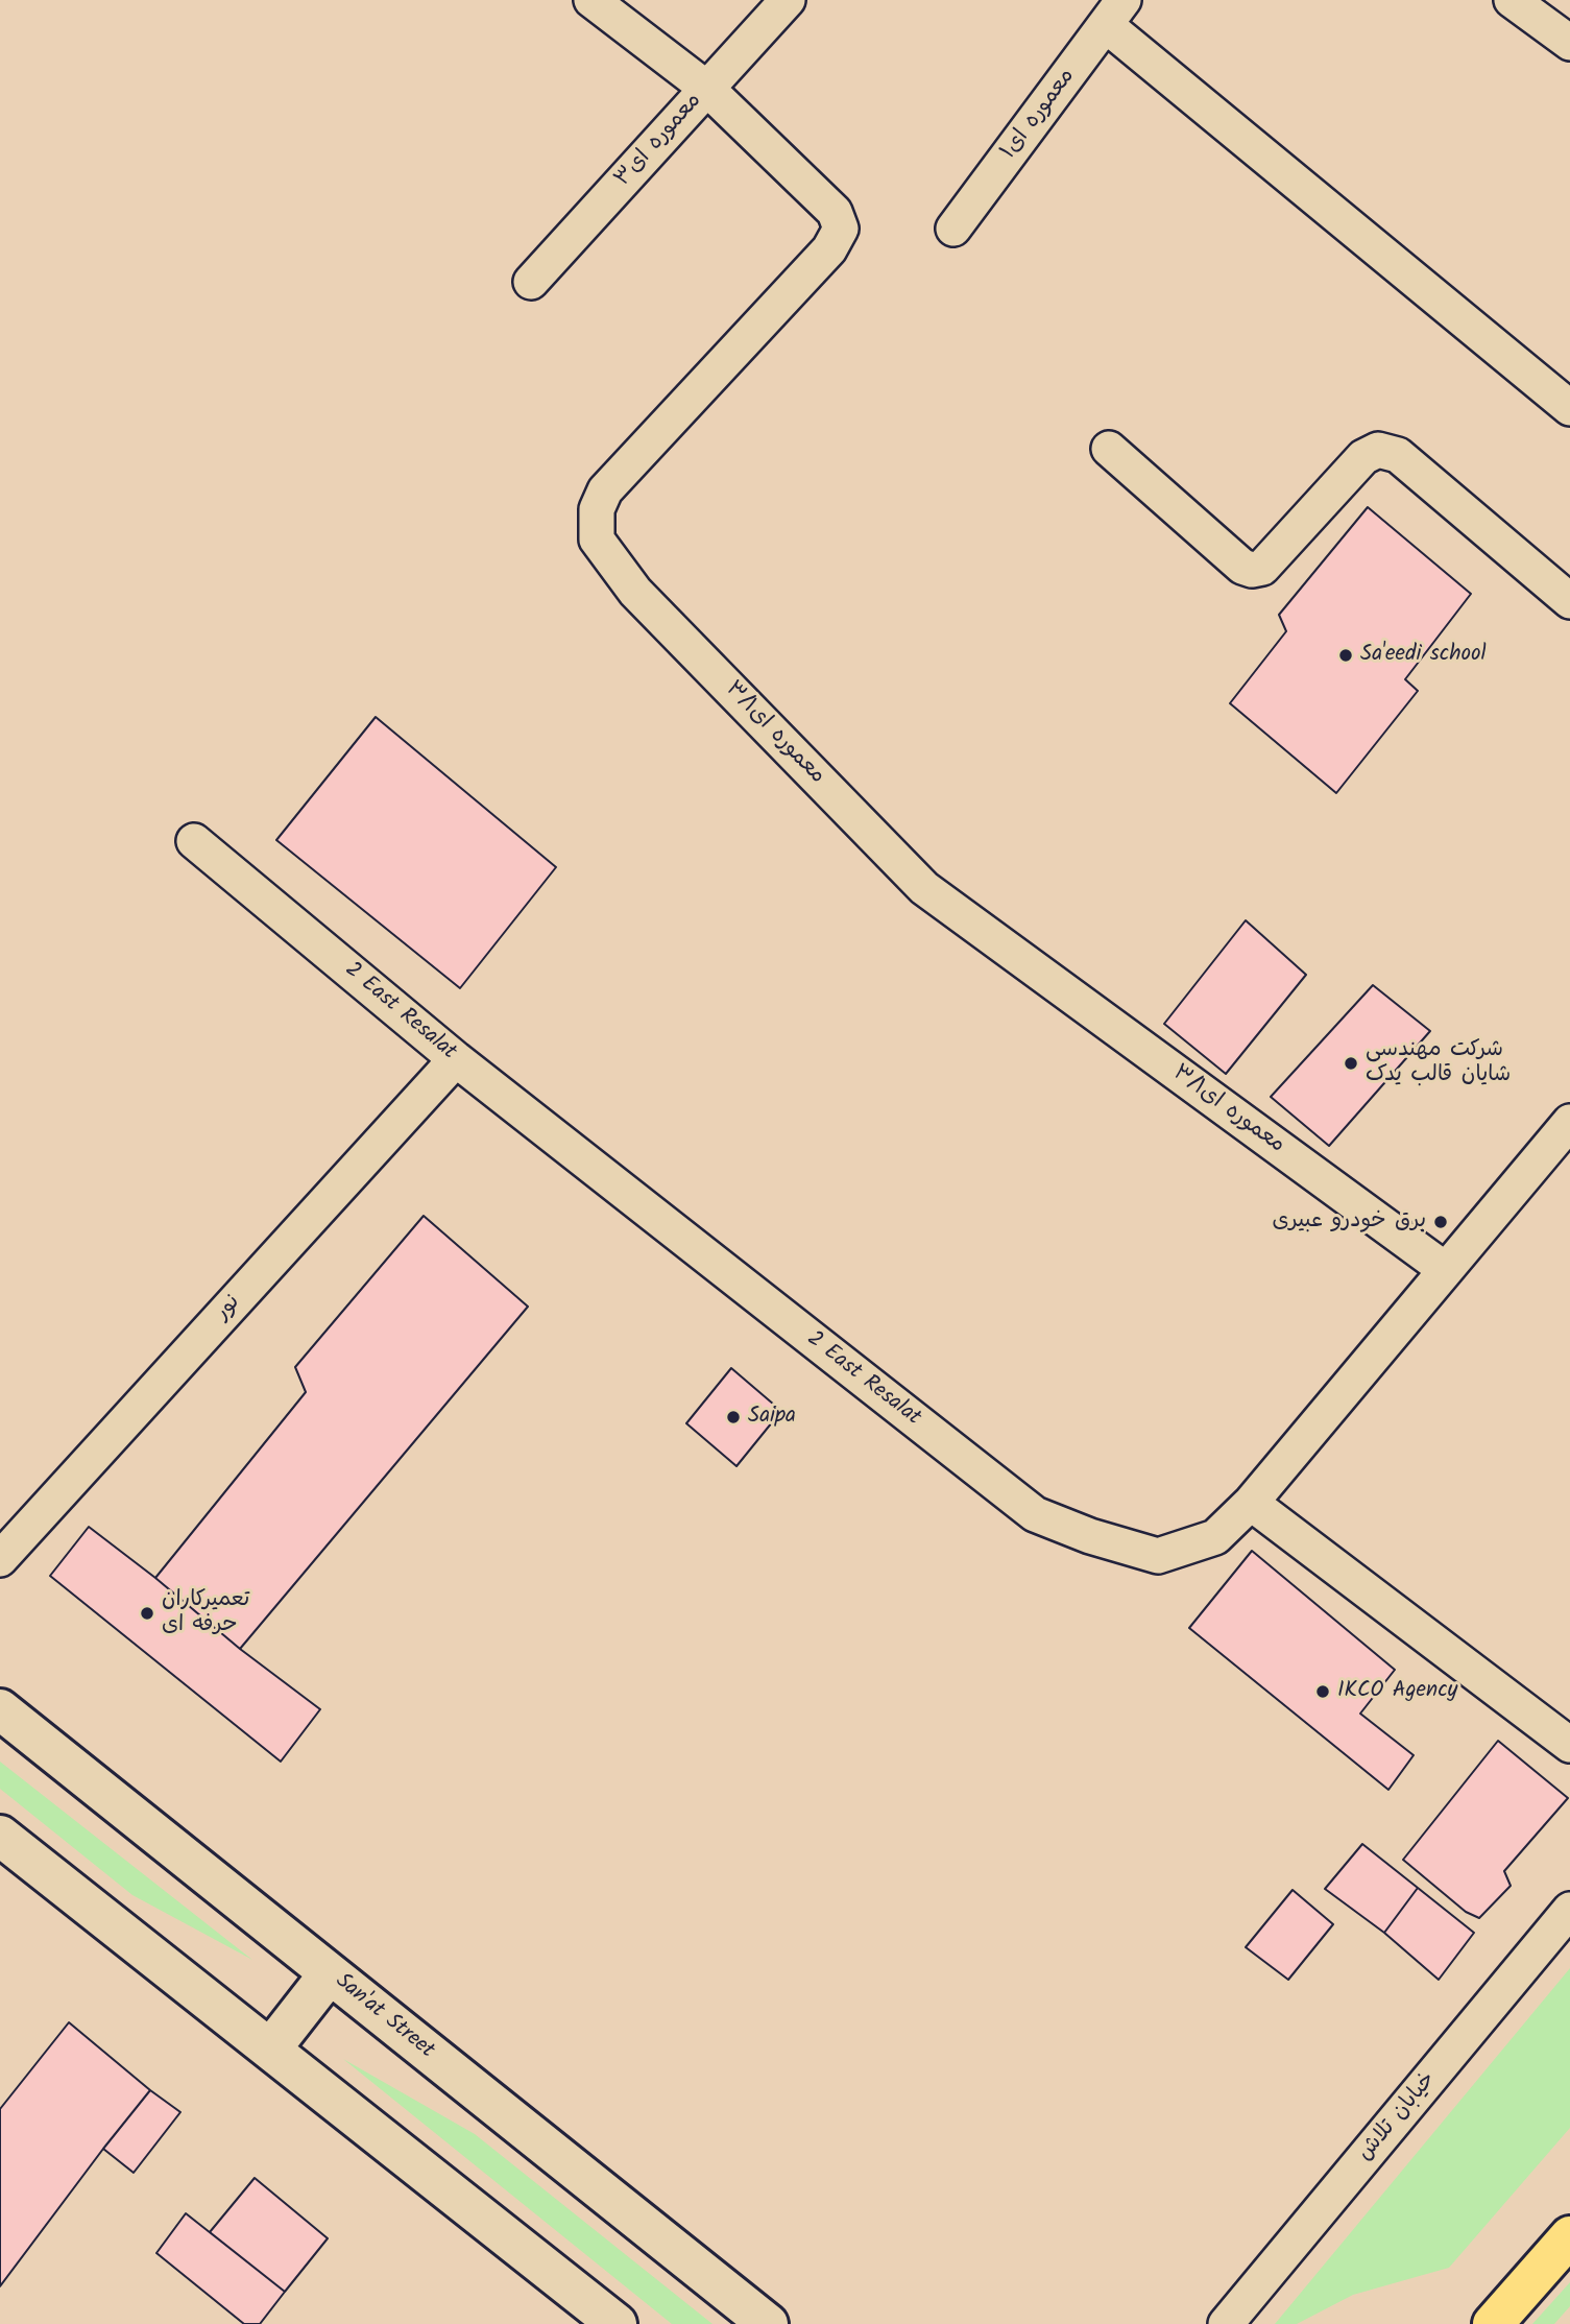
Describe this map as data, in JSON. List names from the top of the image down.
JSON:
{
  "streets": {
    "main road": ["San'at Street"],
    "street": [
      "معموره ای۱",
      "معموره ای۳",
      "معموره ای۳/۱",
      "2 East Resalat",
      "نور",
      "خیابان تلاش"
    ]
  },
  "crossings": [
    ["معموره ای۳", "معموره ای۳/۱"],
    ["معموره ای۳/۱", "2 East Resalat"],
    ["2 East Resalat", "نور"]
  ],
  "places": [
    "Sa'eedi school",
    "شرکت مهندسی شایان قالب یدک",
    "برق خودرو عبیری",
    "Saipa",
    "تعمیرکاران حرفه ای",
    "IKCO Agency"
  ]
}
